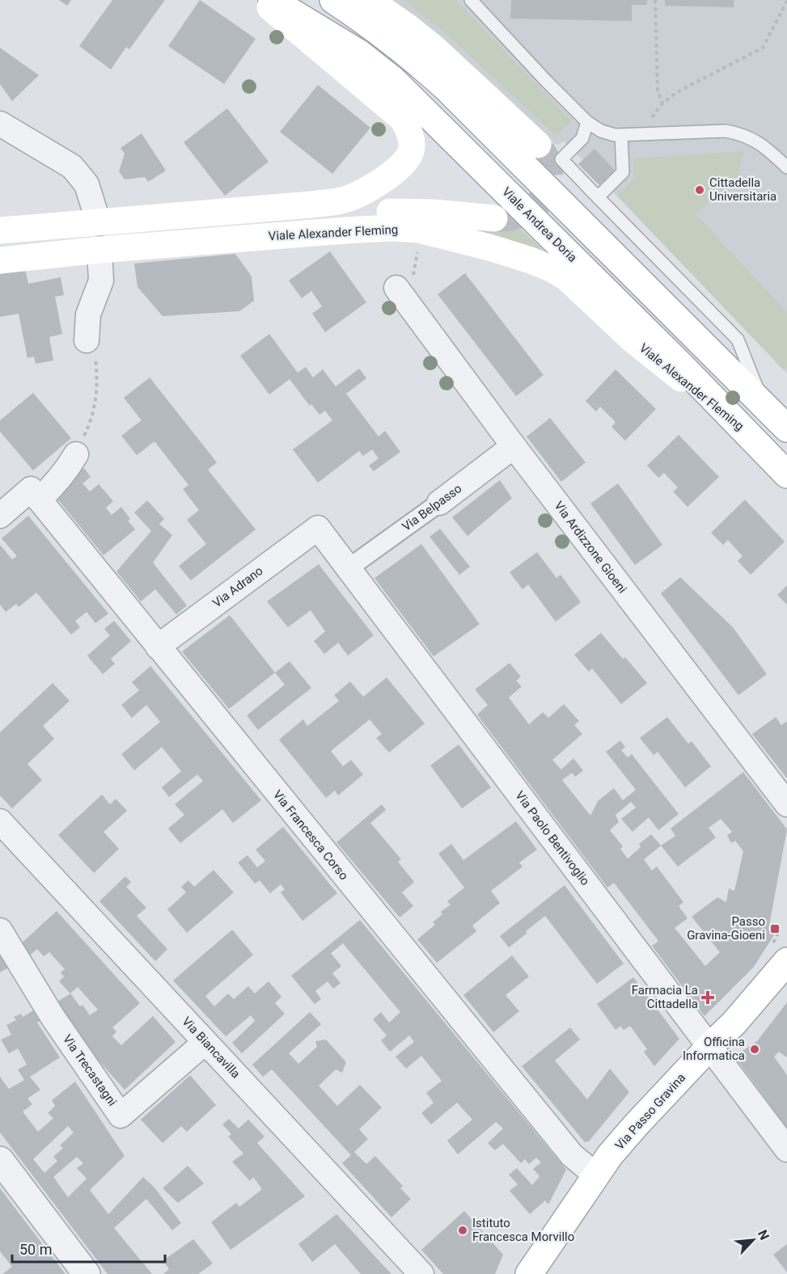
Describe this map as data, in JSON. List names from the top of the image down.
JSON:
{
  "streets": {
    "main road": ["Viale Andrea Doria", "Viale Alexander Fleming", "Via Passo Gravina"],
    "street": [
      "Via Belpasso",
      "Via Ardizzone Gioeni",
      "Via Adrano",
      "Via Francesca Corso",
      "Via Paolo Bentivoglio",
      "Via Biancavilla",
      "Via Trecastagni"
    ]
  },
  "crossings": [
    ["Viale Andrea Doria", "Viale Alexander Fleming"],
    ["Via Belpasso", "Via Ardizzone Gioeni"],
    ["Via Belpasso", "Via Paolo Bentivoglio"],
    ["Via Adrano", "Via Francesca Corso"],
    ["Via Adrano", "Via Paolo Bentivoglio"],
    ["Via Francesca Corso", "Via Passo Gravina"],
    ["Via Paolo Bentivoglio", "Via Passo Gravina"],
    ["Via Biancavilla", "Via Trecastagni"]
  ],
  "places": {
    "other": ["Cittadella Universitaria", "Officina Informatica", "Istituto Francesca Morvillo"],
    "transit": ["Passo Gravina-Gioeni"],
    "health": ["Farmacia La Cittadella"]
  },
  "scale_bar": "50 m",
  "north": "top right"
}
